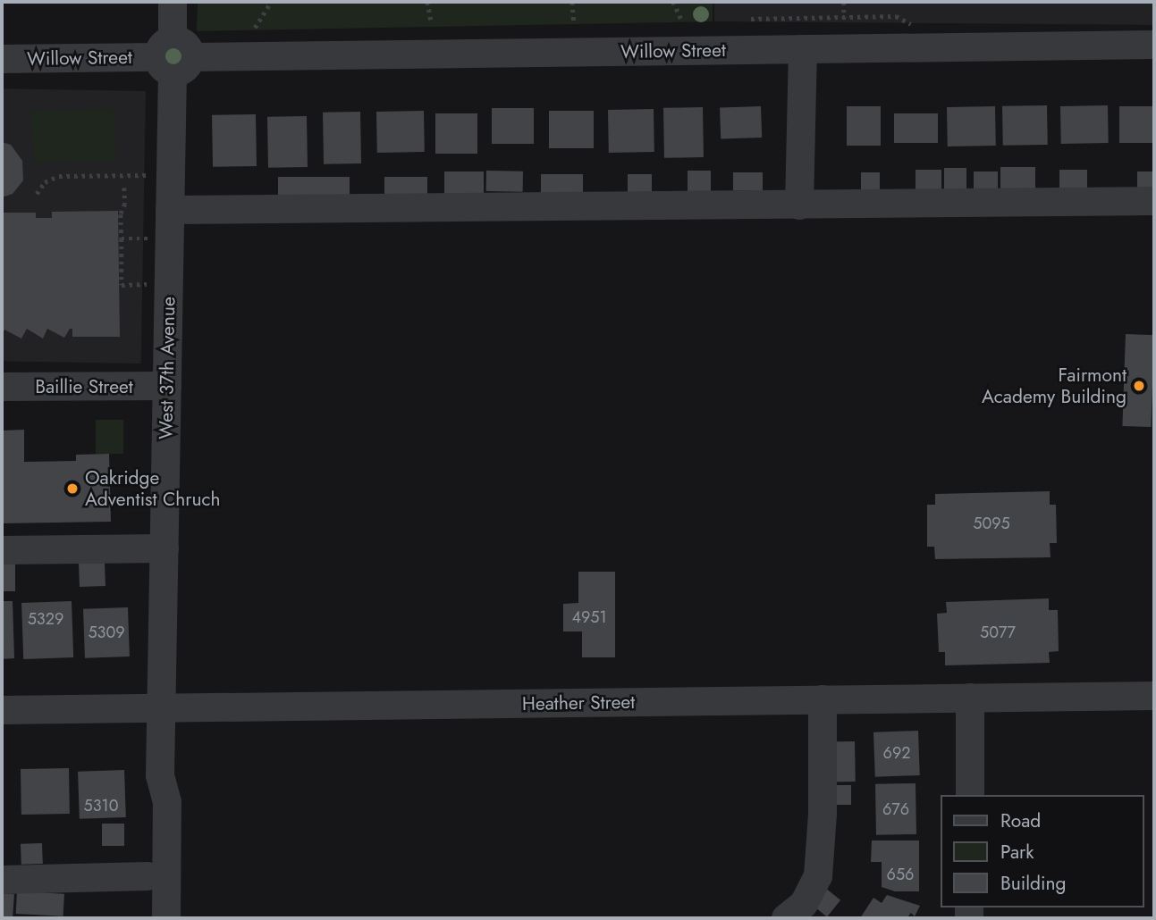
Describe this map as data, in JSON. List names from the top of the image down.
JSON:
{
  "streets": {
    "street": [
      "Willow Street",
      "West 37th Avenue",
      "Baillie Street",
      "Heather Street"
    ]
  },
  "crossings": [
    ["Willow Street", "West 37th Avenue"],
    ["West 37th Avenue", "Baillie Street"],
    ["West 37th Avenue", "Heather Street"]
  ],
  "places": ["Fairmont Academy Building", "Oakridge Adventist Chruch"],
  "house_numbers": [
    "5095",
    "4951",
    "5329",
    "5309",
    "5077",
    "692",
    "5310",
    "676",
    "656"
  ],
  "legend": ["Road", "Park", "Building"]
}
